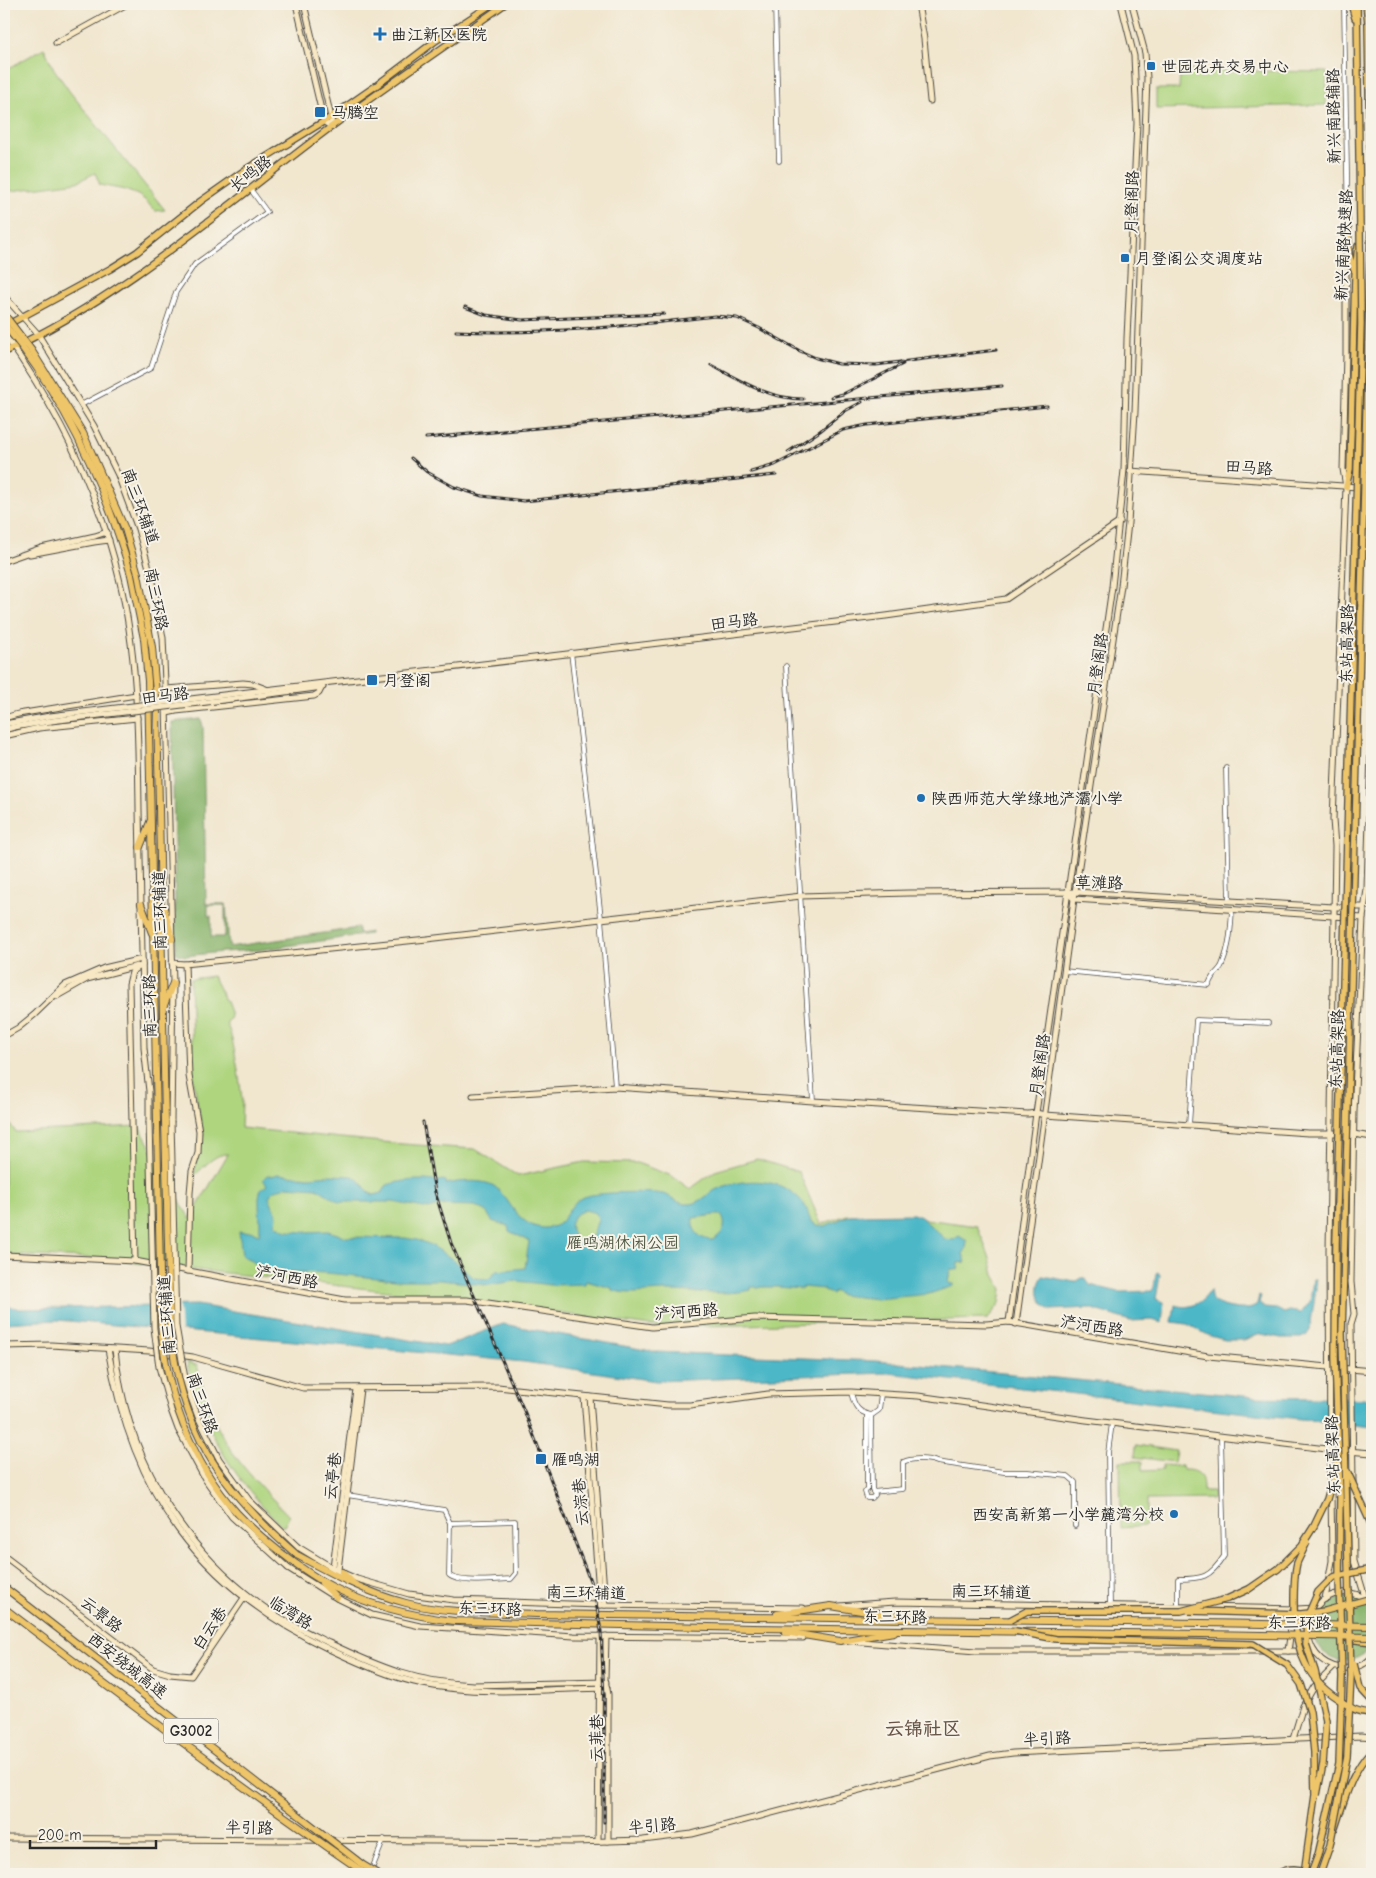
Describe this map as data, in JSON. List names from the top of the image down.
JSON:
{
  "streets": {
    "highway": [
      "南三环路",
      "东三环路",
      "西安绕城高速",
      "G3002"
    ],
    "main road": [
      "长鸣路",
      "月登阁路",
      "新兴南路快速路",
      "田马路",
      "南三环辅道",
      "东站高架路",
      "草滩路",
      "浐河西路",
      "云亭巷",
      "云淙巷",
      "临湾路",
      "云景路",
      "白云巷",
      "云菲巷",
      "半引路"
    ],
    "street": ["新兴南路辅路"]
  },
  "crossings": [
    ["长鸣路", "南三环辅道"],
    ["月登阁路", "田马路"],
    ["月登阁路", "草滩路"],
    ["月登阁路", "浐河西路"],
    ["新兴南路快速路", "田马路"],
    ["新兴南路快速路", "东站高架路"],
    ["南三环辅道", "南三环路"],
    ["南三环辅道", "云亭巷"],
    ["南三环辅道", "云淙巷"],
    ["南三环辅道", "云菲巷"],
    ["南三环路", "东三环路"],
    ["临湾路", "白云巷"],
    ["临湾路", "云菲巷"],
    ["云景路", "白云巷"],
    ["云菲巷", "半引路"]
  ],
  "districts": ["云锦社区"],
  "parks": ["雁鸣湖休闲公园"],
  "places": {
    "health": ["曲江新区医院"],
    "transit": [
      "世园花卉交易中心",
      "马腾空",
      "月登阁公交调度站",
      "月登阁",
      "雁鸣湖"
    ],
    "other": ["陕西师范大学绿地浐灞小学", "西安高新第一小学麓湾分校"]
  },
  "scale_bar": "200 m"
}
